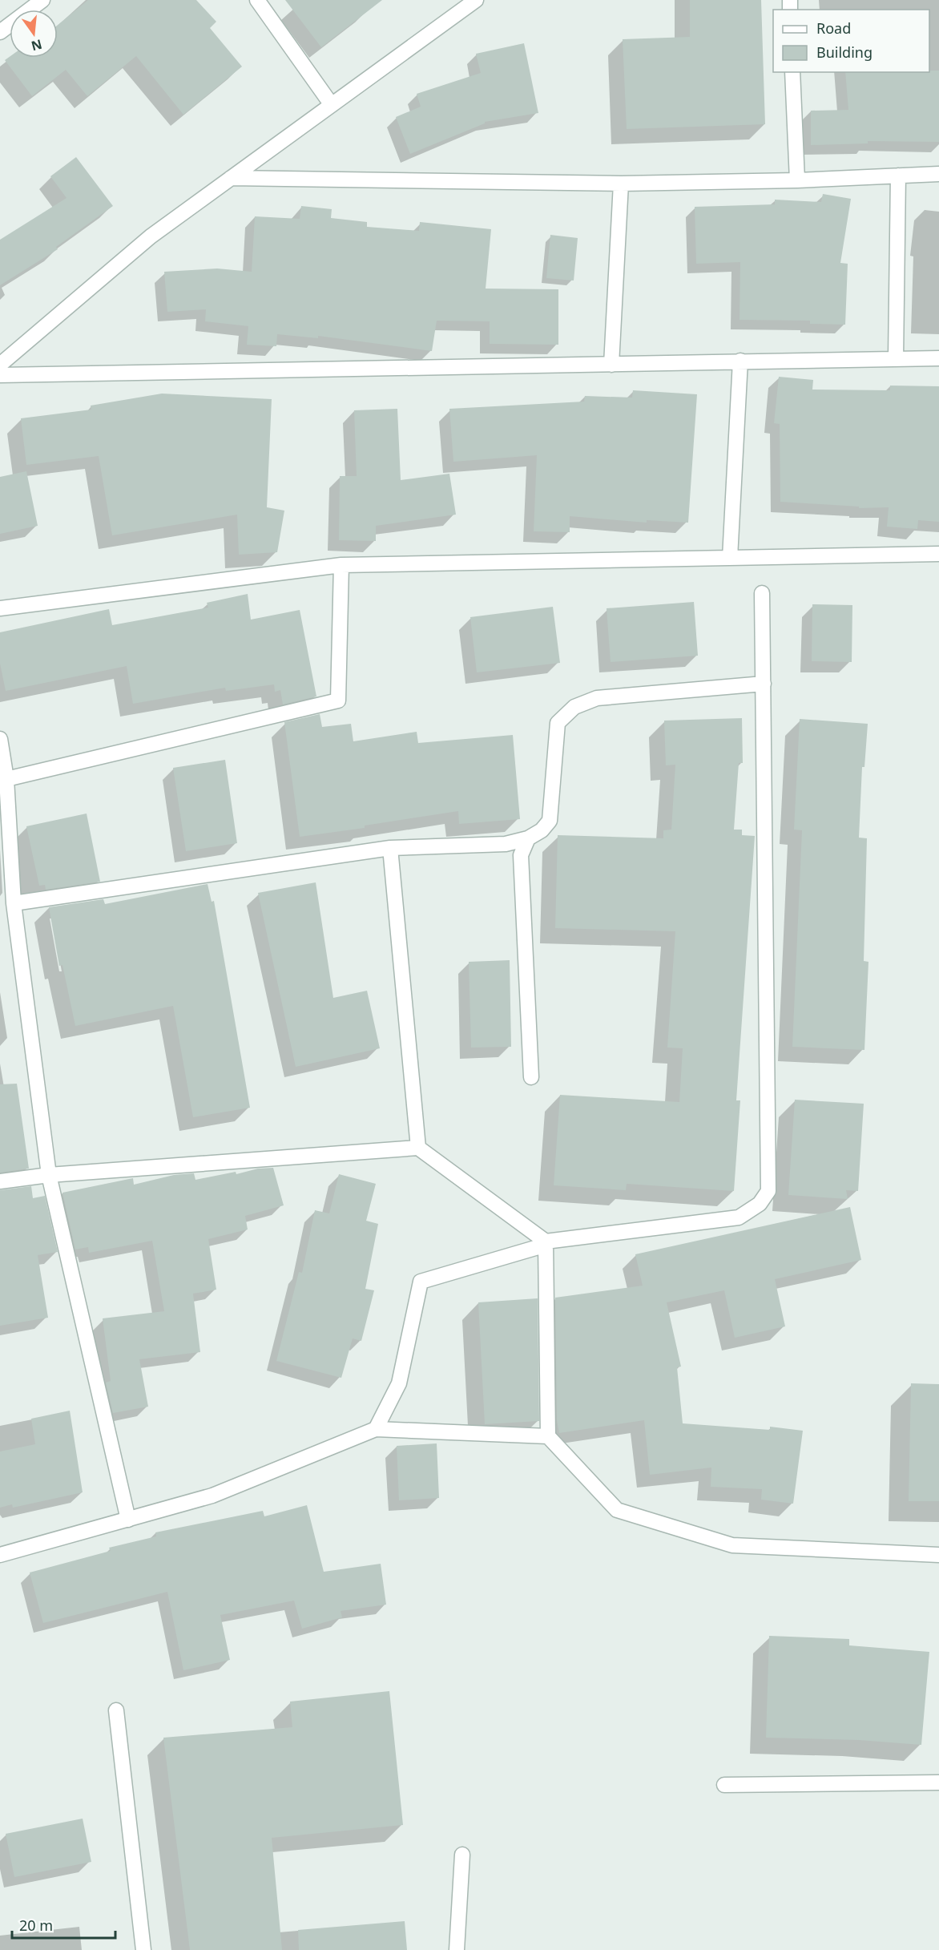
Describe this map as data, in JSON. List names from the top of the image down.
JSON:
{
  "legend": ["Road", "Building"],
  "scale_bar": "20 m",
  "north": "bottom"
}
